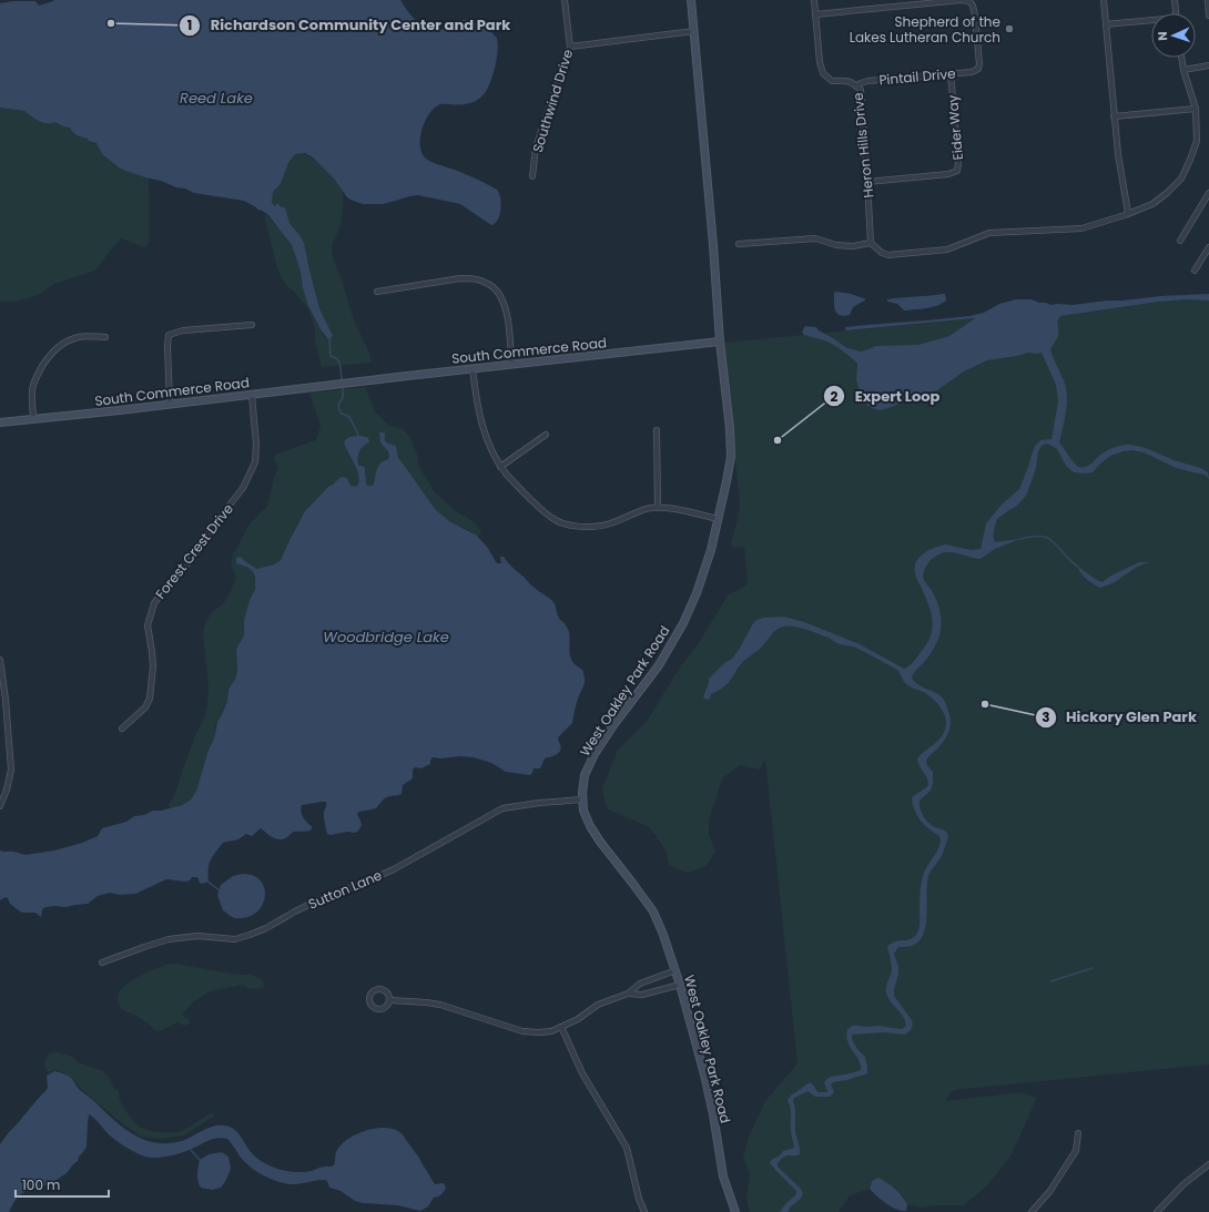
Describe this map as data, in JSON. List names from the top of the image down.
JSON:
{
  "streets": {
    "street": [
      "Pintail Drive",
      "Southwind Drive",
      "Eider Way",
      "Heron Hills Drive",
      "South Commerce Road",
      "Forest Crest Drive",
      "West Oakley Park Road",
      "Sutton Lane"
    ]
  },
  "crossings": [
    ["Pintail Drive", "Eider Way"],
    ["Pintail Drive", "Heron Hills Drive"],
    ["Eider Way", "Heron Hills Drive"],
    ["South Commerce Road", "Forest Crest Drive"],
    ["South Commerce Road", "West Oakley Park Road"],
    ["West Oakley Park Road", "Sutton Lane"]
  ],
  "water": ["Reed Lake", "Woodbridge Lake"],
  "places": [
    "Richardson Community Center and Park",
    "Shepherd of the Lakes Lutheran Church",
    "Expert Loop",
    "Hickory Glen Park"
  ],
  "scale_bar": "100 m",
  "north": "left"
}
